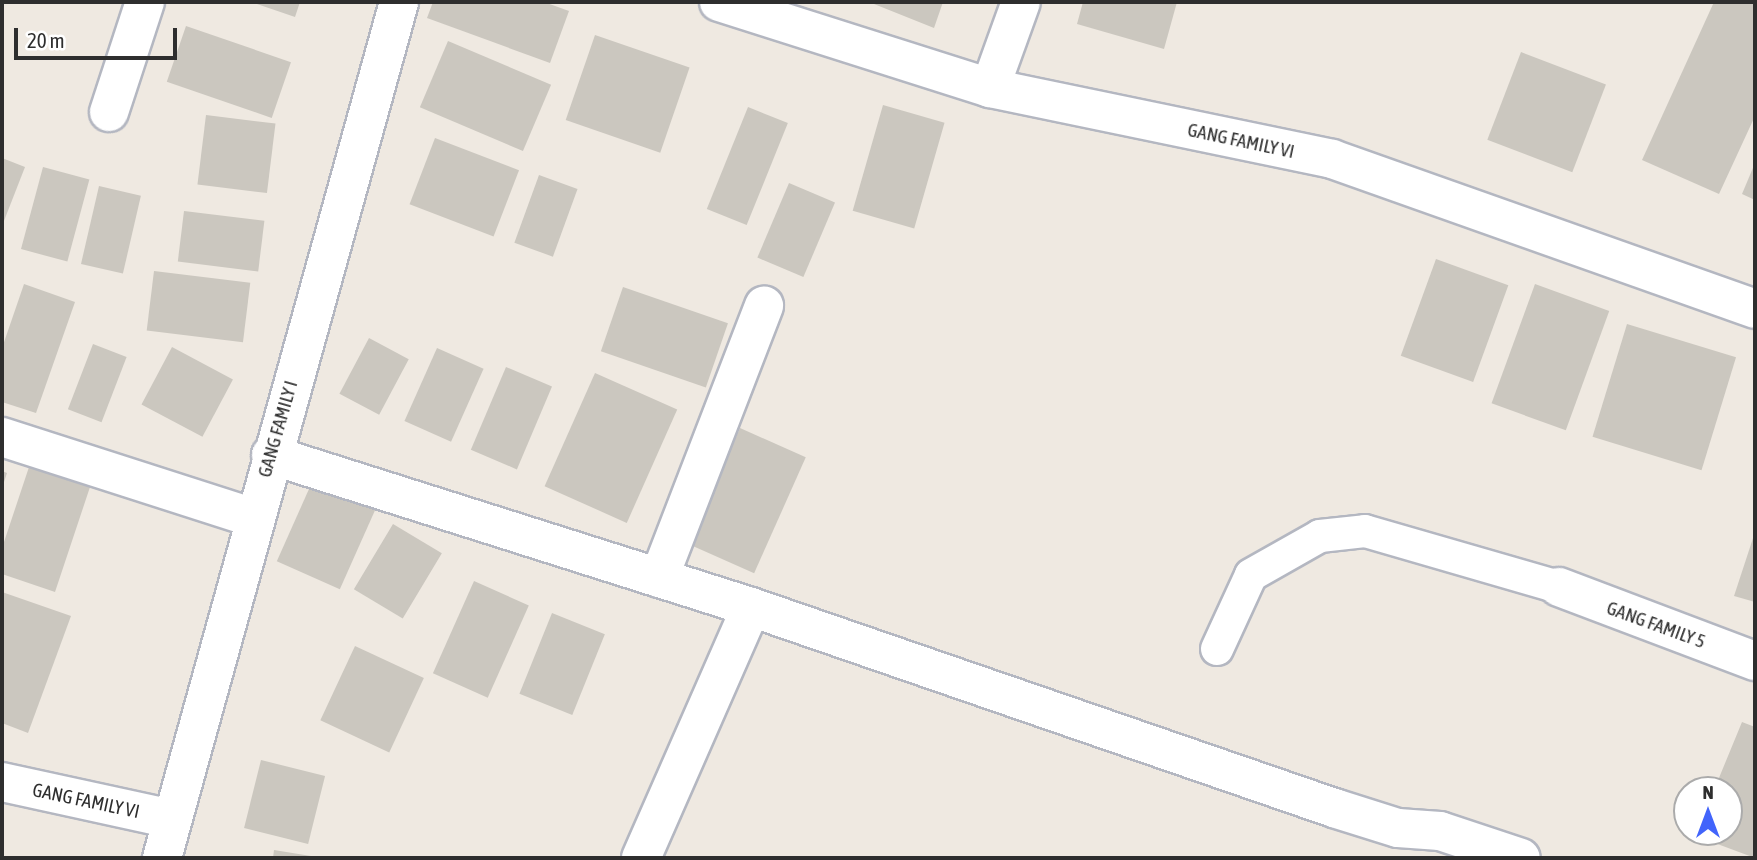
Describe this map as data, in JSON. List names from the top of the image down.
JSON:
{
  "streets": {
    "street": ["GANG FAMILY VI", "GANG FAMILY I", "GANG FAMILY 5"]
  },
  "crossings": [
    ["GANG FAMILY VI", "GANG FAMILY I"]
  ],
  "scale_bar": "20 m",
  "north": "top"
}
